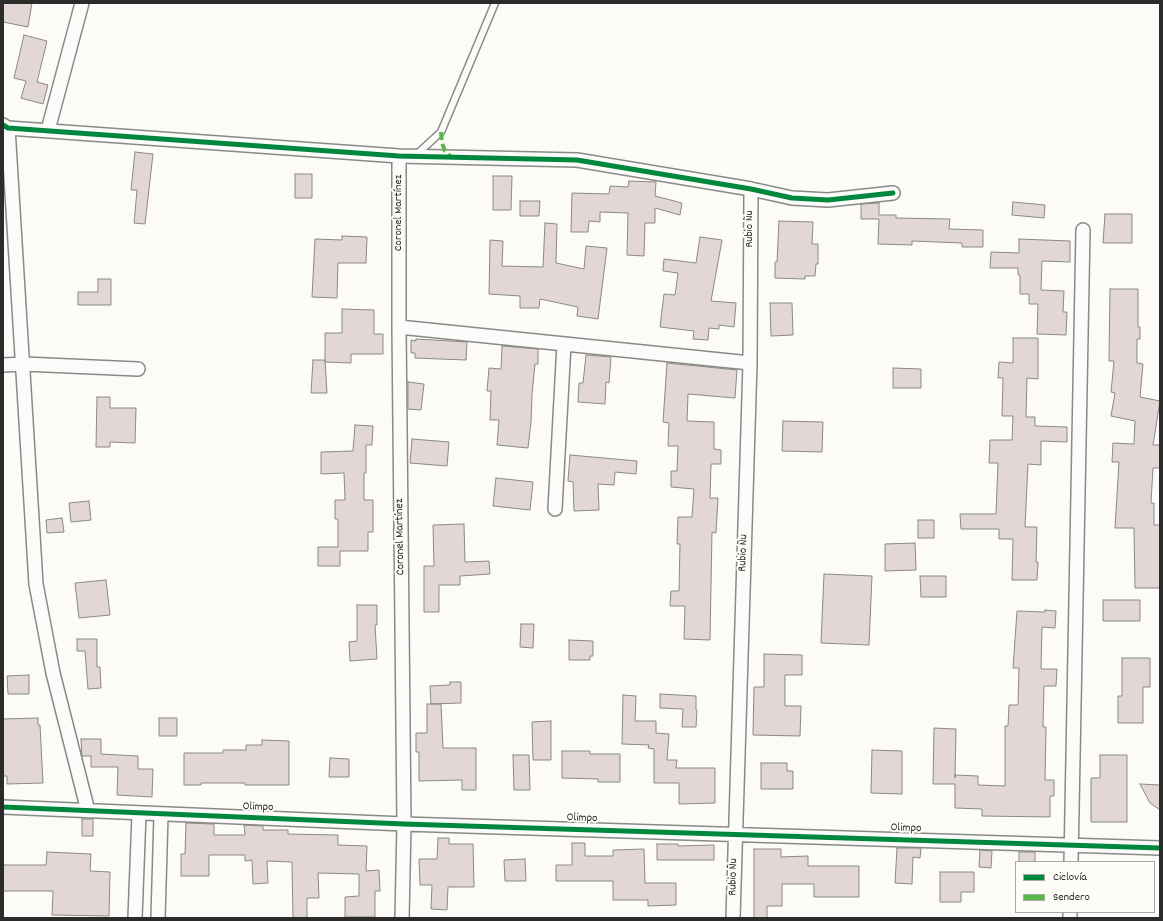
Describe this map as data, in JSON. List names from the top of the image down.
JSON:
{
  "streets": {
    "street": ["Coronel Martínez", "Rubio Ñu", "Olimpo"]
  },
  "crossings": [
    ["Coronel Martínez", "Olimpo"],
    ["Rubio Ñu", "Olimpo"]
  ],
  "legend": ["Ciclovía", "Sendero"]
}
